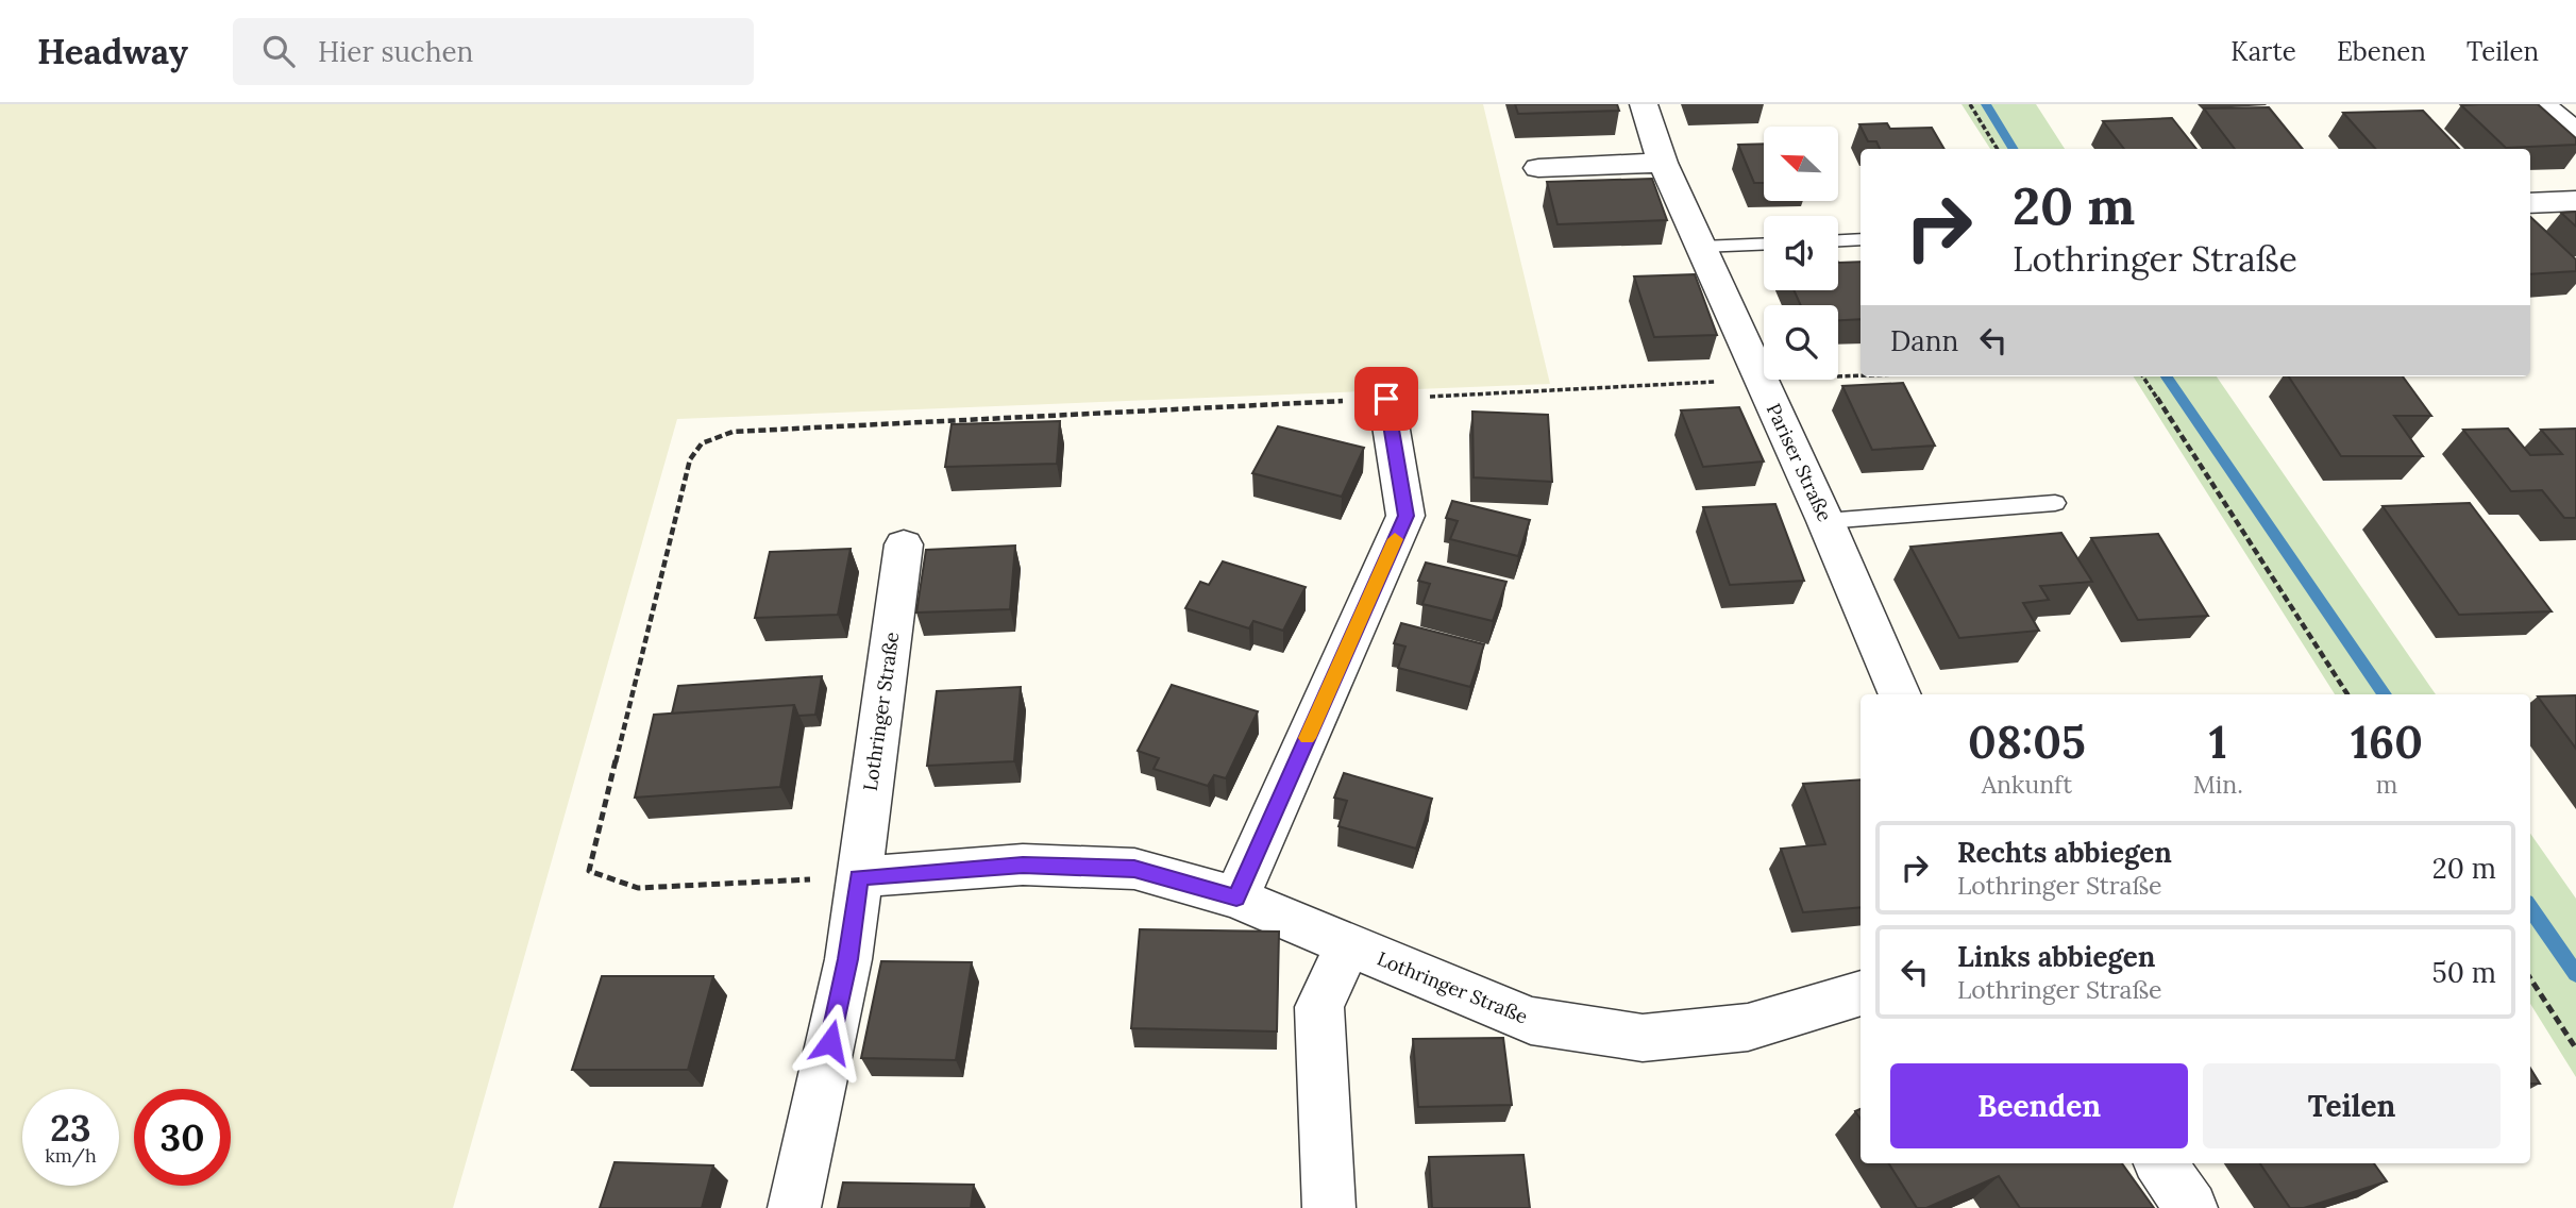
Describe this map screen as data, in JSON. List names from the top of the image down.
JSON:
{
  "streets": {
    "street": ["Pariser Straße", "Lothringer Straße"]
  },
  "north": "top left",
  "page": {
    "header": "Headway",
    "search": "Hier suchen",
    "nav": ["Karte", "Ebenen", "Teilen"],
    "turn": ["20 m", "Lothringer Straße"],
    "then": "Dann",
    "eta": [
      "08:05",
      "Ankunft",
      "1",
      "Min.",
      "160",
      "m"
    ],
    "list": [
      {
        "name": "Rechts abbiegen",
        "note": "Lothringer Straße",
        "value": "20 m"
      },
      {
        "name": "Links abbiegen",
        "note": "Lothringer Straße",
        "value": "50 m"
      }
    ],
    "buttons": ["Beenden", "Teilen"],
    "speed": "23 km/h",
    "limit": "30"
  }
}
